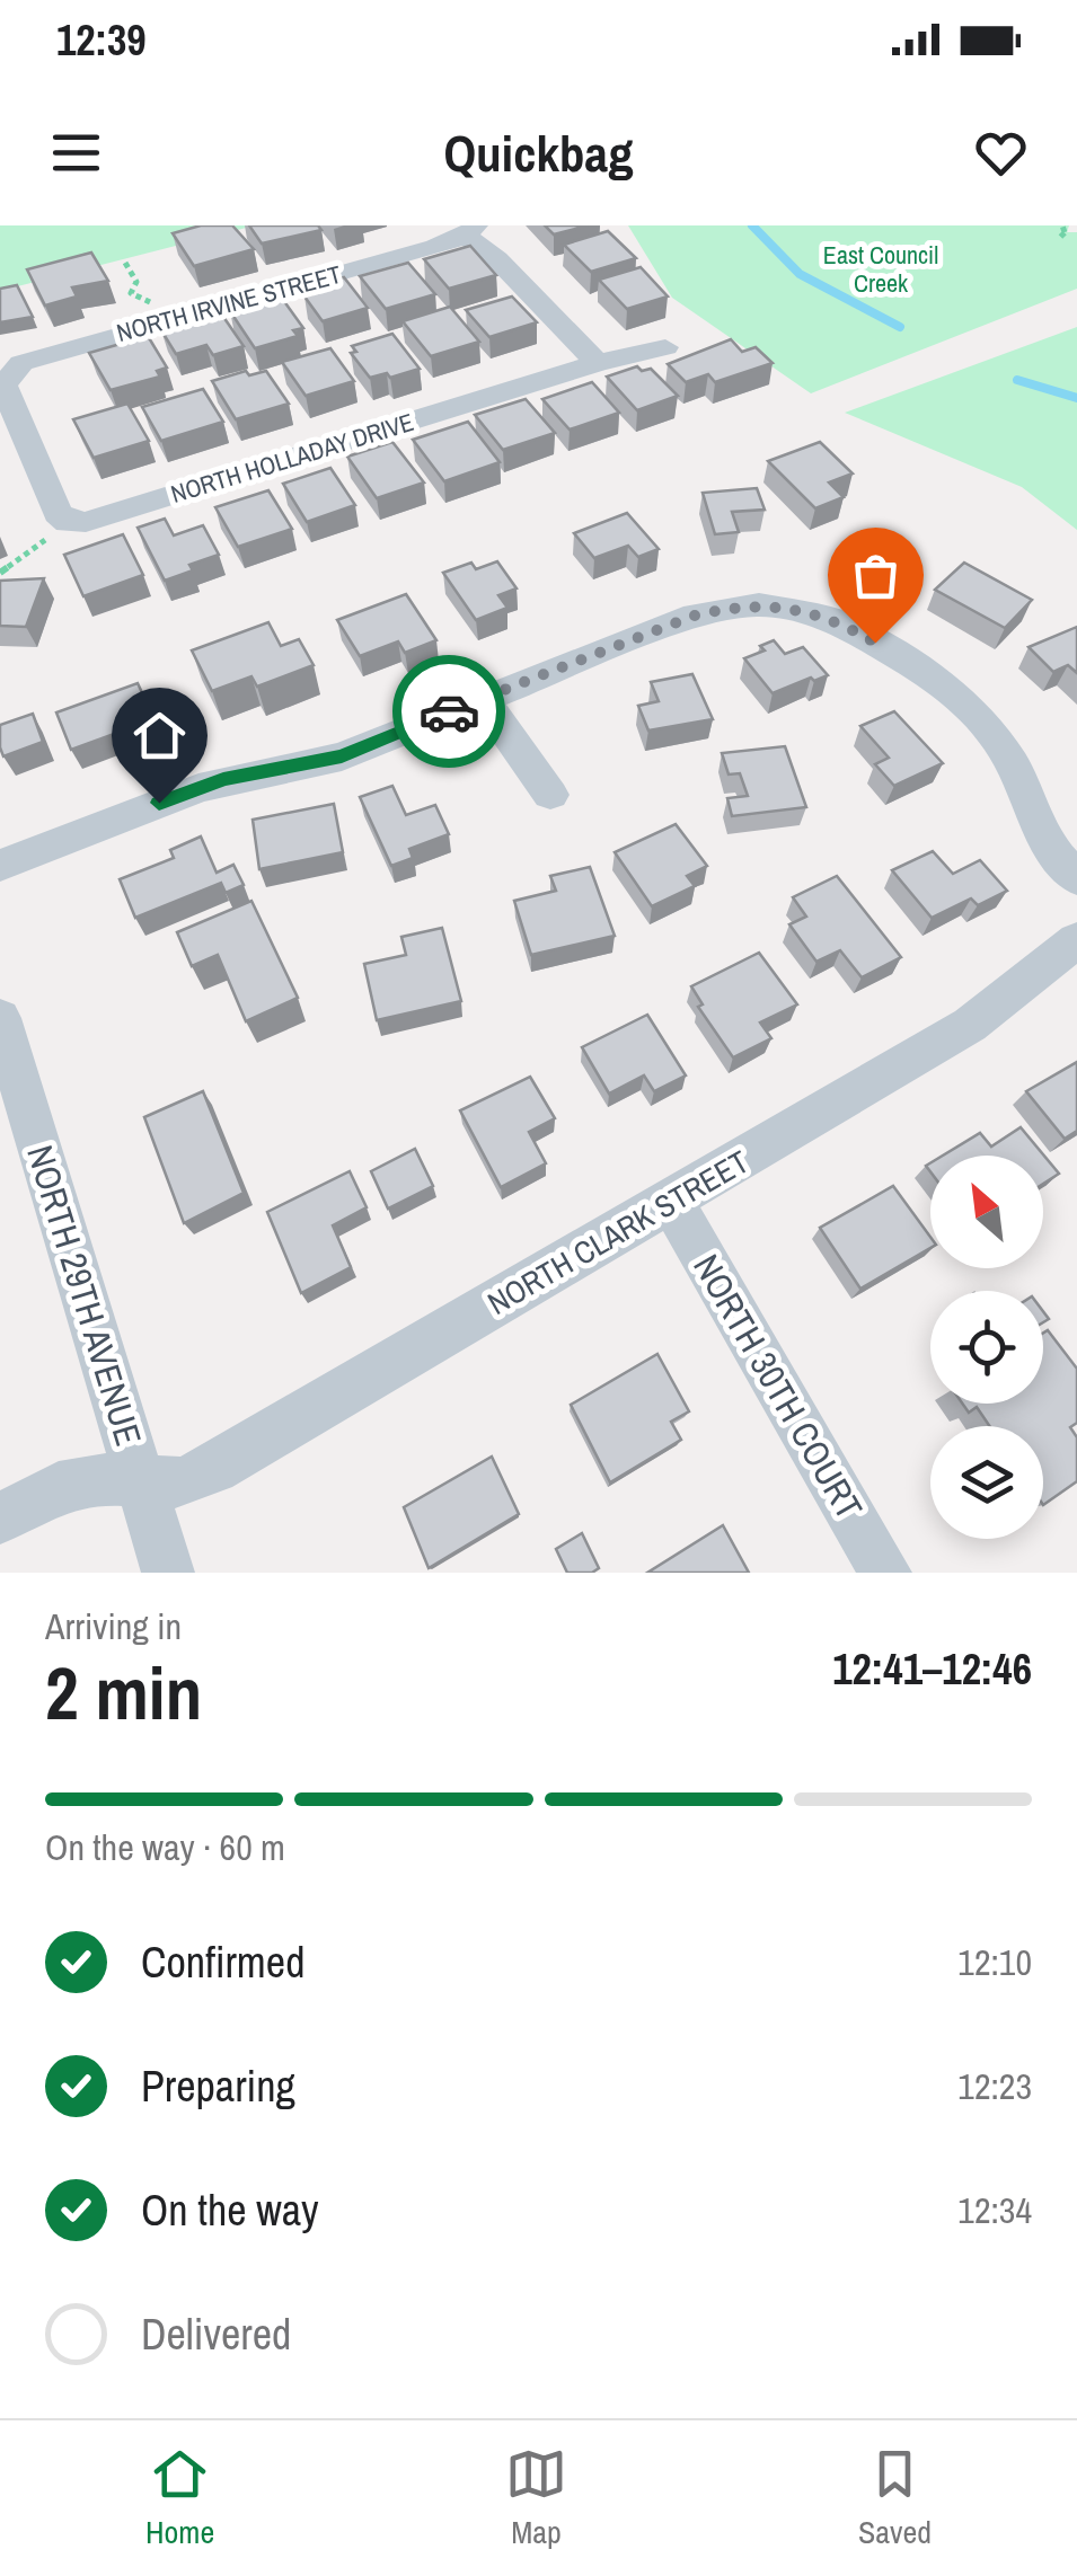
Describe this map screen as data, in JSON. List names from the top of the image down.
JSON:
{
  "streets": {
    "street": [
      "NORTH IRVINE STREET",
      "NORTH HOLLADAY DRIVE",
      "NORTH CLARK STREET",
      "NORTH 29TH AVENUE",
      "NORTH 30TH COURT"
    ]
  },
  "crossings": [
    ["NORTH CLARK STREET", "NORTH 29TH AVENUE"],
    ["NORTH CLARK STREET", "NORTH 30TH COURT"]
  ],
  "parks": ["East Council Creek"],
  "north": "top left",
  "page": {
    "status": "12:39",
    "header": "Quickbag",
    "heading": ["2 min", "Arriving in", "12:41–12:46"],
    "bar": "On the way · 60 m",
    "list": [
      ["Confirmed", "12:10"],
      ["Preparing", "12:23"],
      ["On the way", "12:34"],
      "Delivered"
    ],
    "tabs": ["Home", "Map", "Saved"]
  }
}
